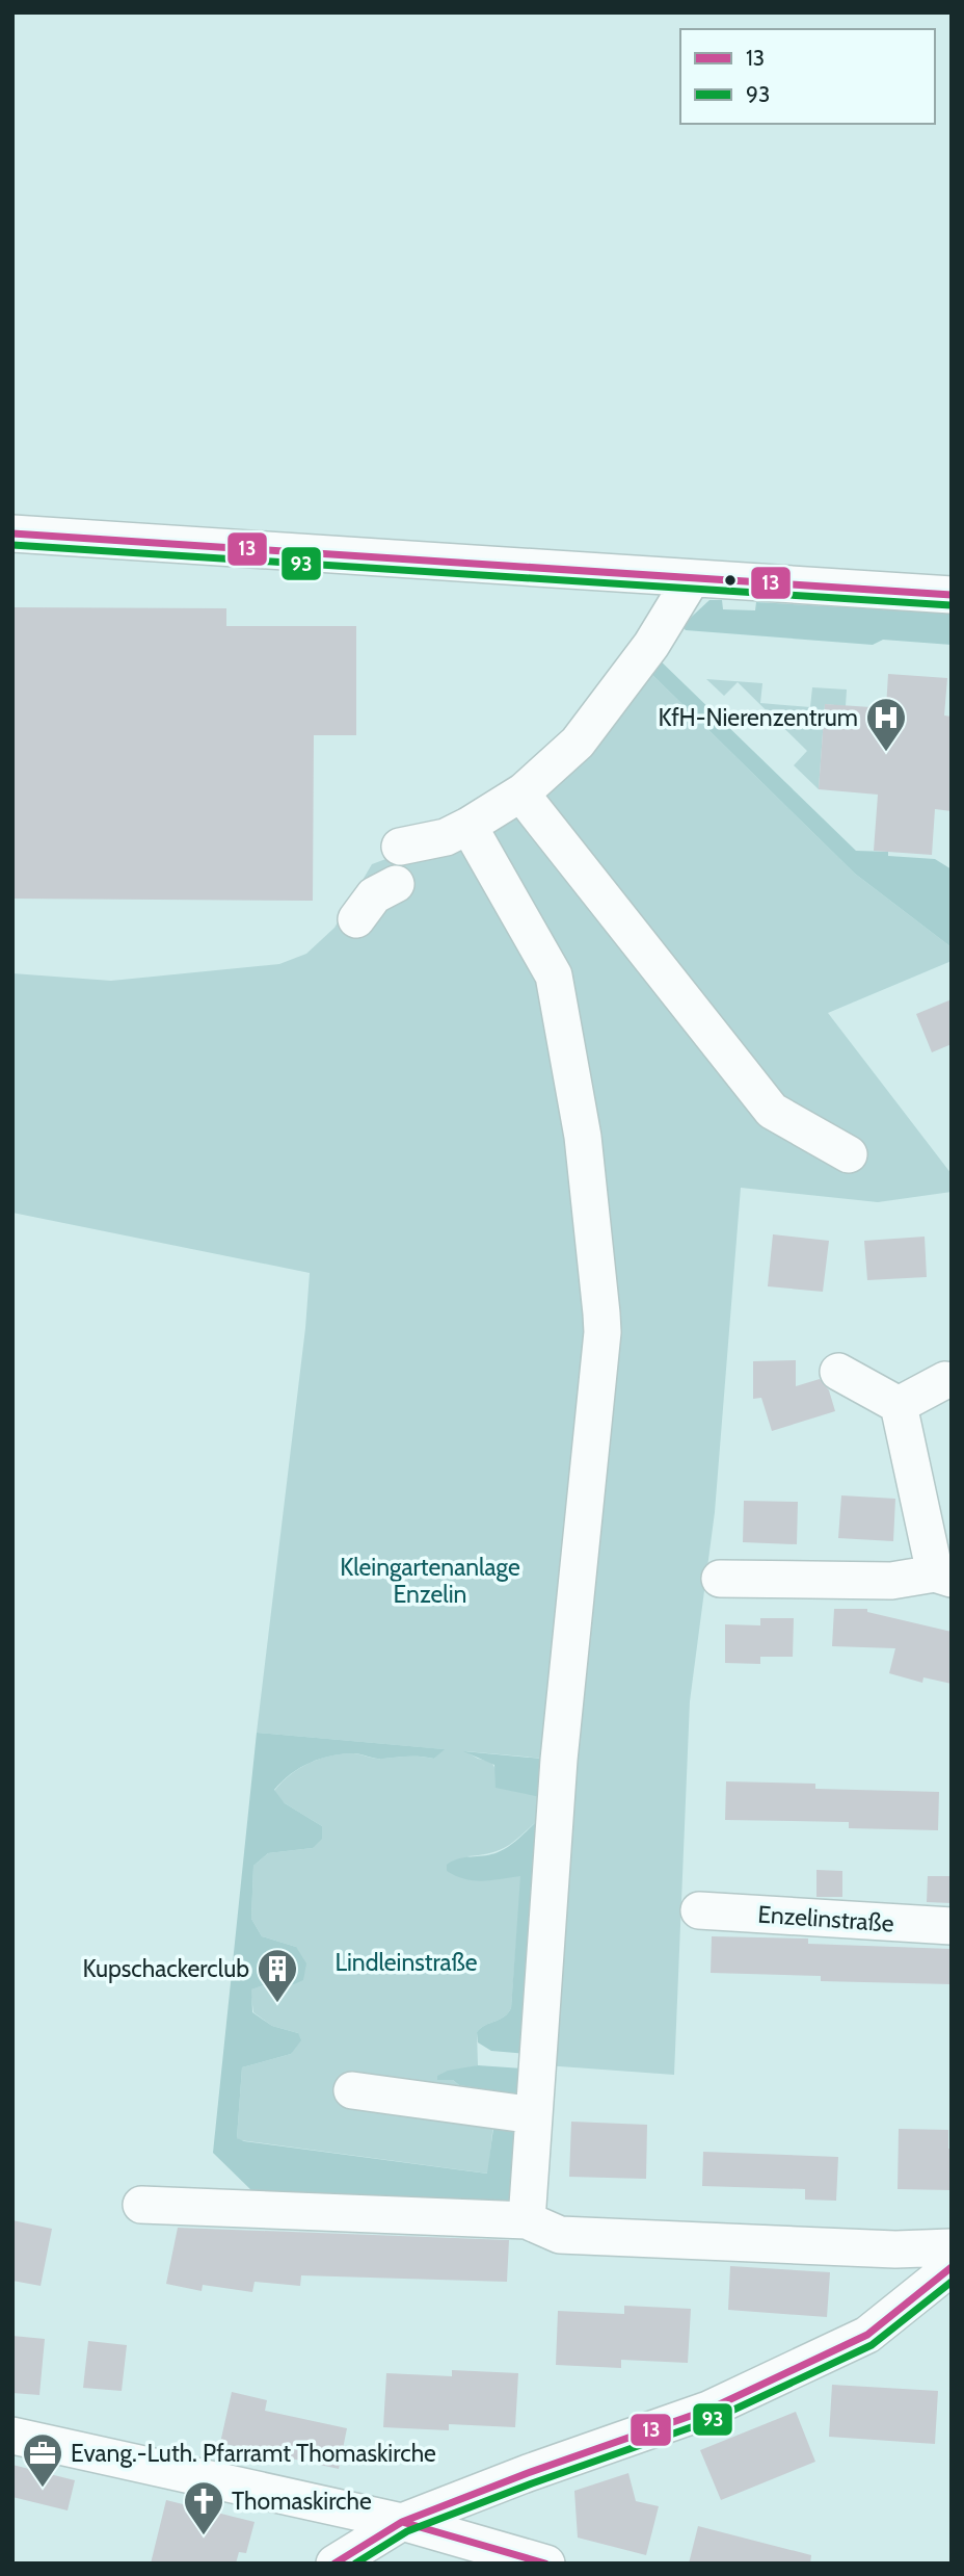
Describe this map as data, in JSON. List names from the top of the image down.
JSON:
{
  "streets": {
    "street": ["Enzelinstraße"]
  },
  "parks": ["Kleingartenanlage Enzelin", "Lindleinstraße"],
  "places": {
    "hospital": ["KfH-Nierenzentrum"],
    "building": ["Kupschackerclub"],
    "office": ["Evang.-Luth. Pfarramt Thomaskirche"],
    "church": ["Thomaskirche"]
  },
  "lines": ["transit line 13", "transit line 93"],
  "legend": ["13", "93"]
}
